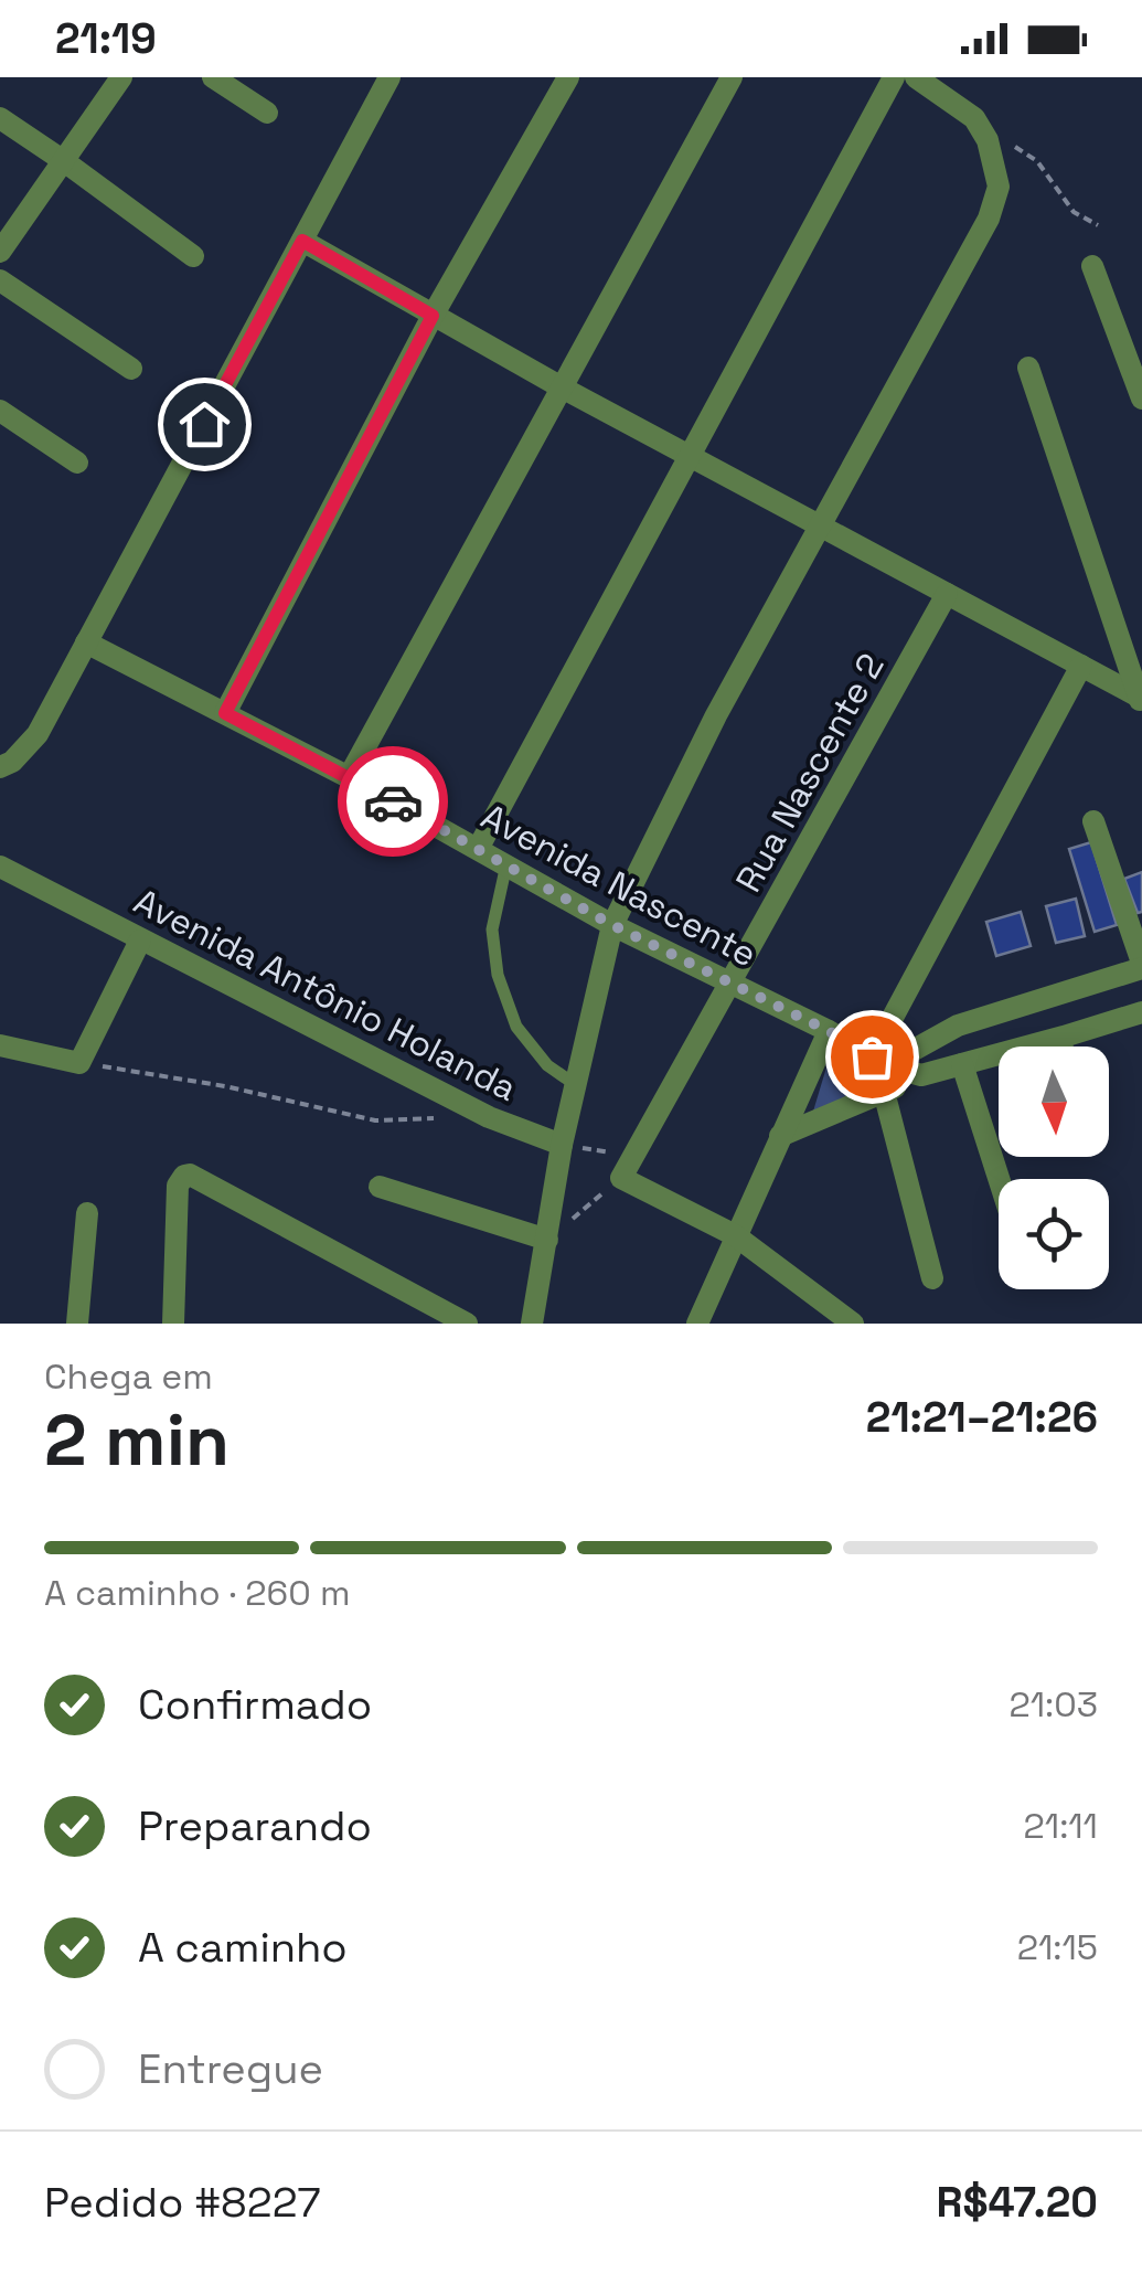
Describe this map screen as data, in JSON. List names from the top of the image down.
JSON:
{
  "streets": {
    "street": ["Rua Nascente 2", "Avenida Nascente", "Avenida Antônio Holanda"]
  },
  "crossings": [
    ["Rua Nascente 2", "Avenida Nascente"]
  ],
  "north": "bottom",
  "page": {
    "status": "21:19",
    "heading": ["2 min", "Chega em", "21:21–21:26"],
    "panel": ["Pedido #8227", "R$47.20"],
    "bar": "A caminho · 260 m",
    "list": [
      ["Confirmado", "21:03"],
      ["Preparando", "21:11"],
      ["A caminho", "21:15"],
      "Entregue"
    ]
  }
}
